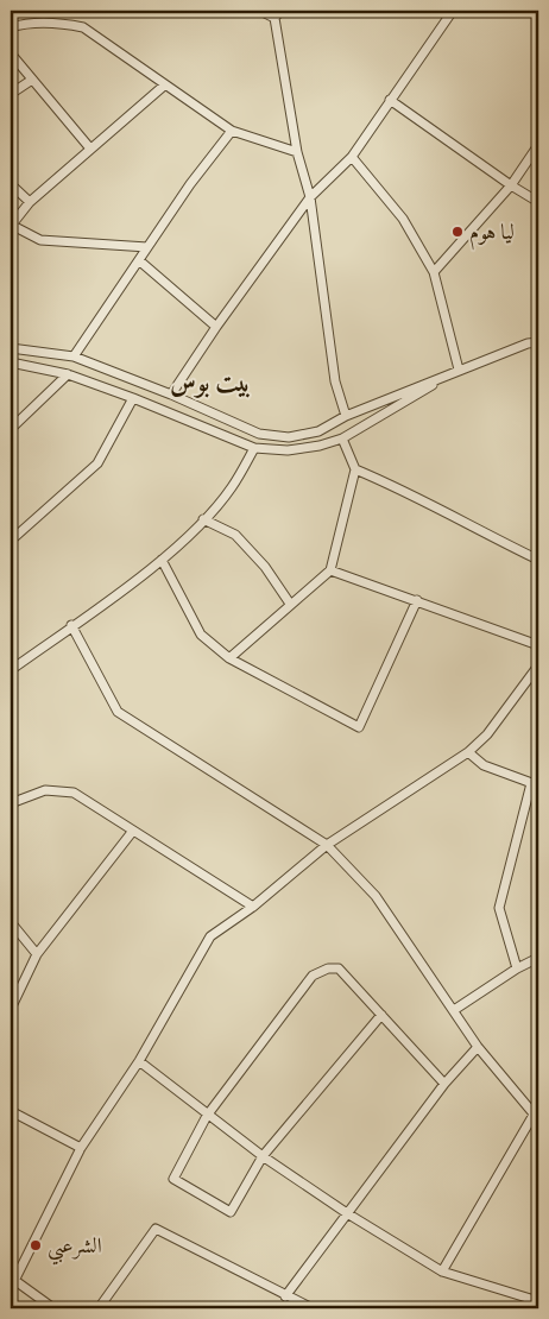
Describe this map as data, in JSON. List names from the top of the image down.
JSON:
{
  "districts": ["بيت بوس"],
  "places": ["ليا هوم", "الشرعبي"]
}
